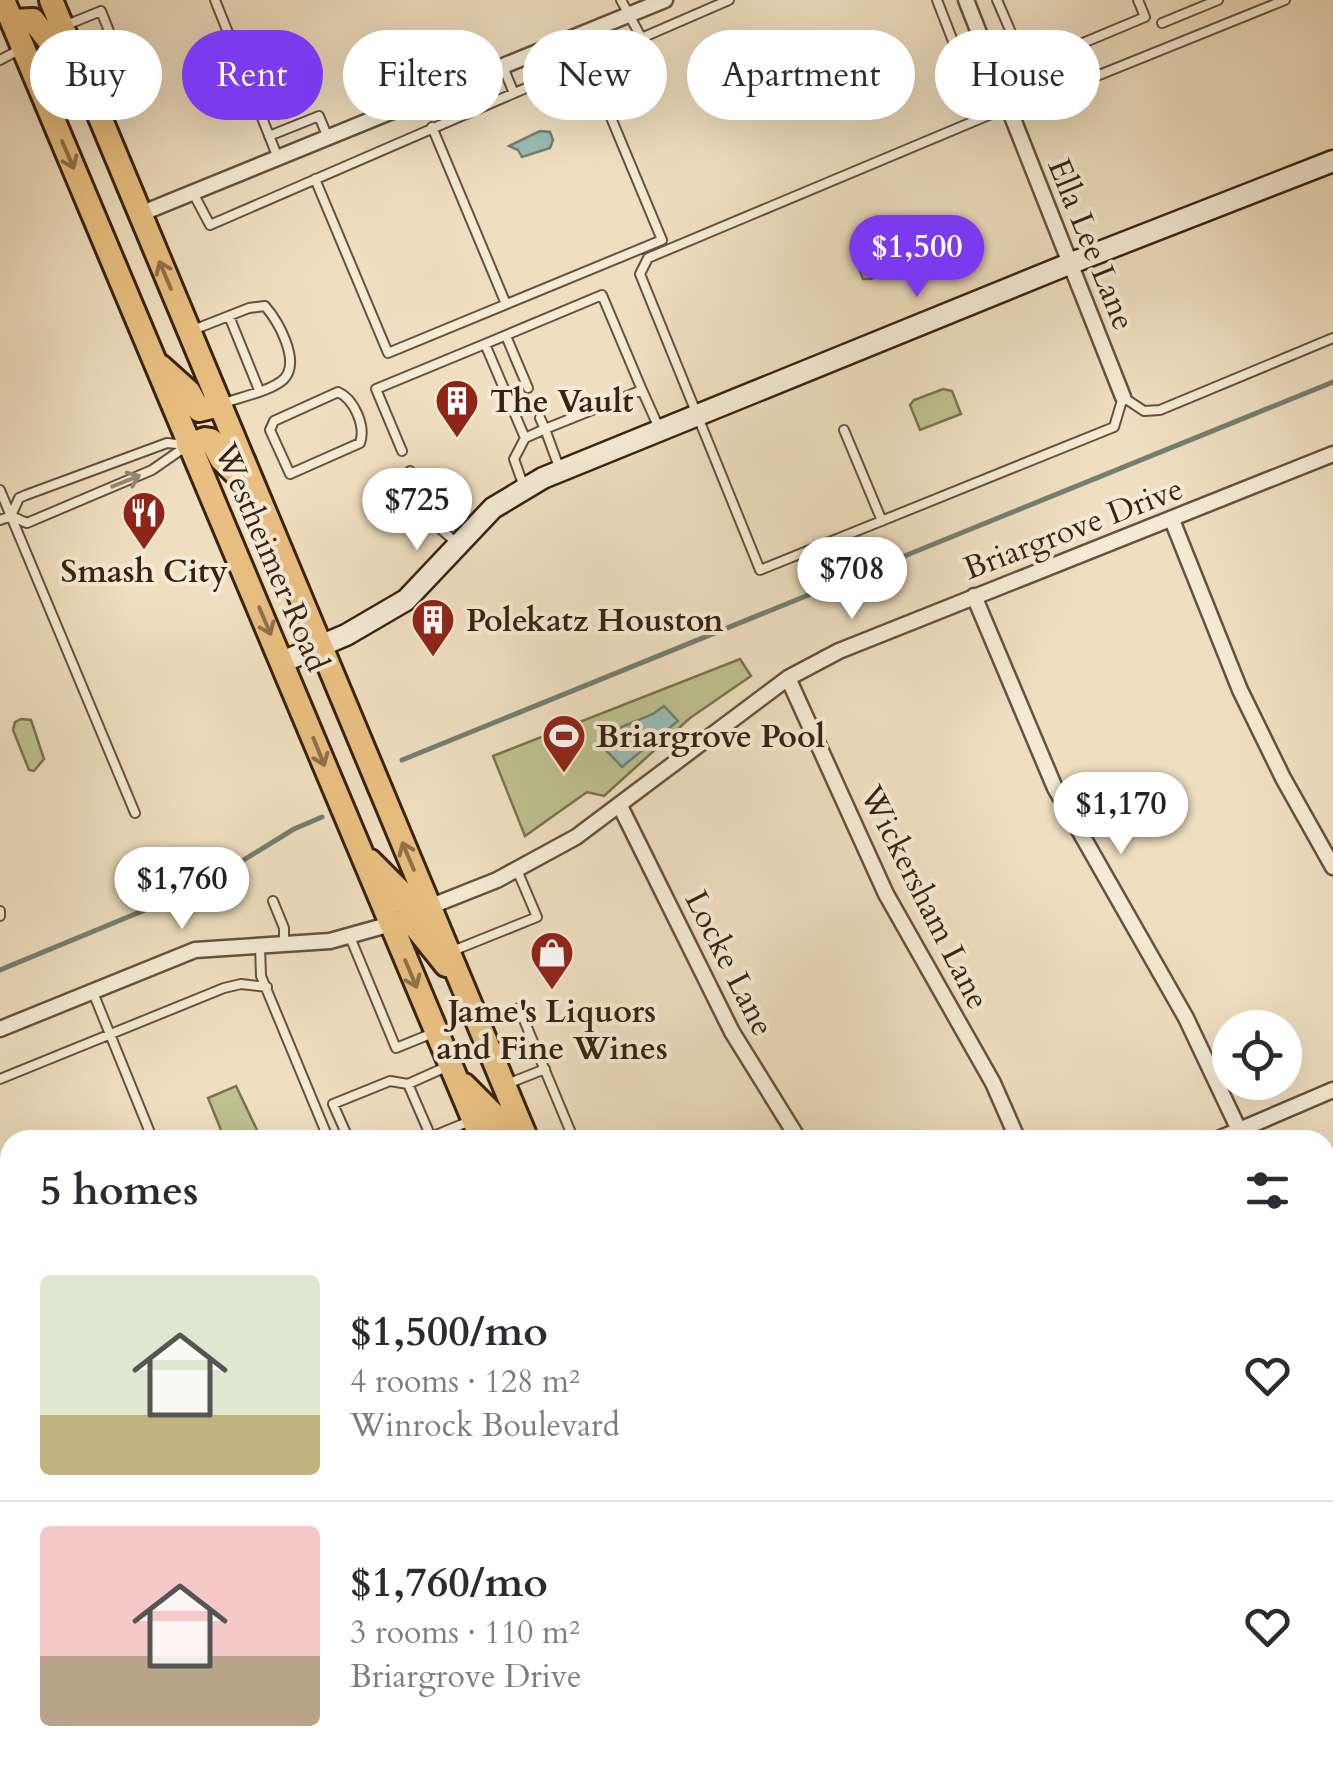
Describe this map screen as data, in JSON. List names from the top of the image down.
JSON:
{
  "streets": {
    "main road": ["Westheimer Road"],
    "street": [
      "Ella Lee Lane",
      "Briargrove Drive",
      "Wickersham Lane",
      "Locke Lane"
    ]
  },
  "crossings": [
    ["Briargrove Drive", "Westheimer Road"],
    ["Briargrove Drive", "Wickersham Lane"],
    ["Briargrove Drive", "Locke Lane"]
  ],
  "places": {
    "building": ["The Vault", "Polekatz Houston"],
    "restaurant": ["Smash City"],
    "sports": ["Briargrove Pool"],
    "shop": ["Jame's Liquors and Fine Wines"]
  },
  "page": {
    "chip": [
      "Buy",
      "Rent",
      "Filters",
      "New",
      "Apartment",
      "House"
    ],
    "price": [
      "$1,500",
      "$725",
      "$708",
      "$1,170",
      "$1,760"
    ],
    "heading": "5 homes",
    "list": [
      {
        "name": "$1,500/mo",
        "note": "4 rooms · 128 m² · Winrock Boulevard"
      },
      {
        "name": "$1,760/mo",
        "note": "3 rooms · 110 m² · Briargrove Drive"
      }
    ]
  }
}
